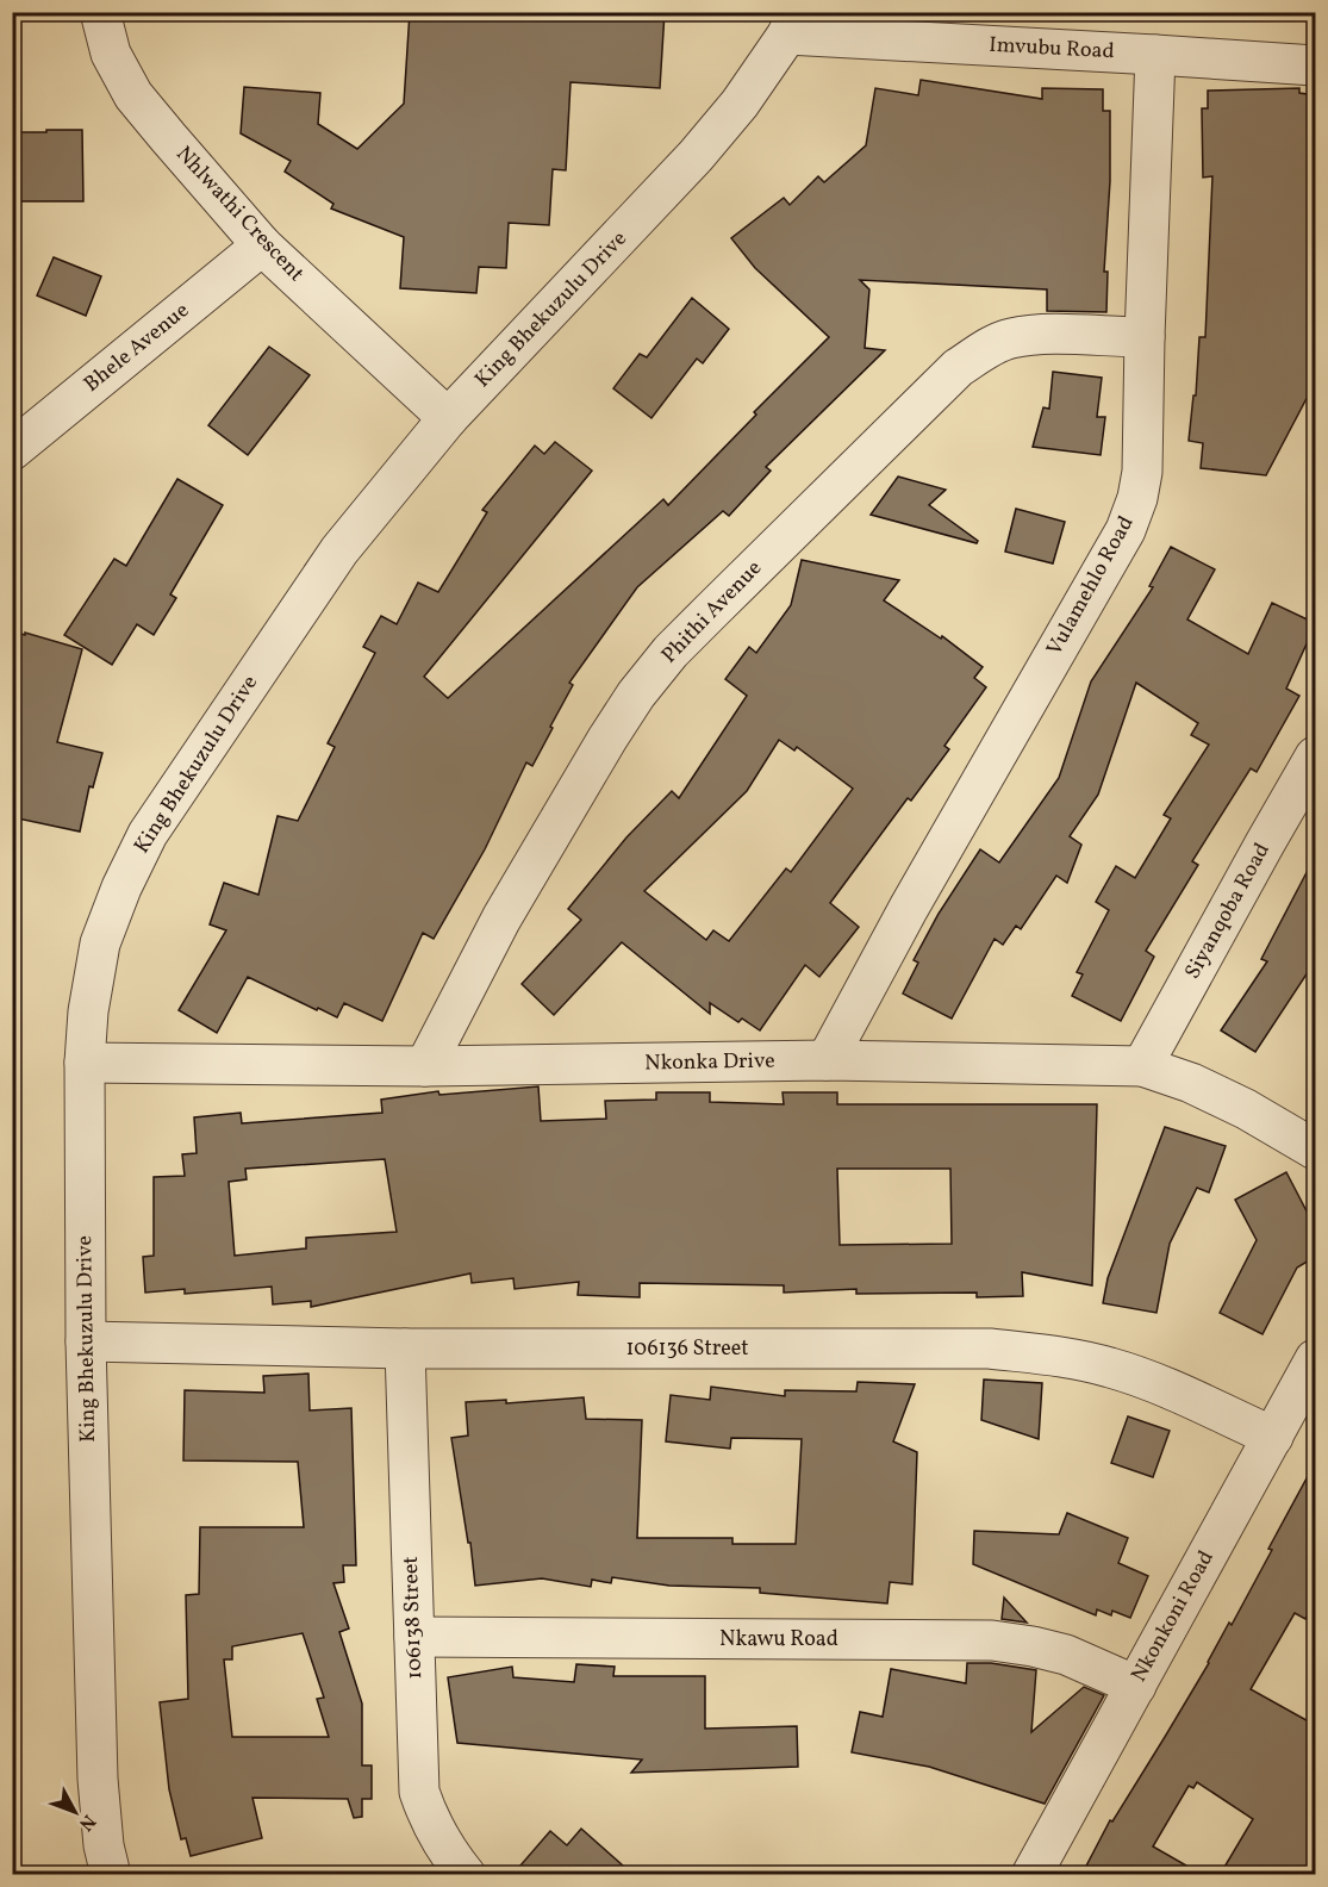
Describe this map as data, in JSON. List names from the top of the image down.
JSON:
{
  "streets": {
    "street": [
      "Imvubu Road",
      "Nhlwathi Crescent",
      "King Bhekuzulu Drive",
      "Bhele Avenue",
      "Vulamehlo Road",
      "Phithi Avenue",
      "Siyanqoba Road",
      "Nkonka Drive",
      "106136 Street",
      "Nkonkoni Road",
      "106138 Street",
      "Nkawu Road"
    ]
  },
  "crossings": [
    ["Imvubu Road", "King Bhekuzulu Drive"],
    ["Imvubu Road", "Vulamehlo Road"],
    ["Nhlwathi Crescent", "King Bhekuzulu Drive"],
    ["Nhlwathi Crescent", "Bhele Avenue"],
    ["King Bhekuzulu Drive", "Nkonka Drive"],
    ["King Bhekuzulu Drive", "106136 Street"],
    ["Vulamehlo Road", "Phithi Avenue"],
    ["Vulamehlo Road", "Nkonka Drive"],
    ["Phithi Avenue", "Nkonka Drive"],
    ["Siyanqoba Road", "Nkonka Drive"],
    ["106136 Street", "Nkonkoni Road"],
    ["106136 Street", "106138 Street"],
    ["Nkonkoni Road", "Nkawu Road"],
    ["106138 Street", "Nkawu Road"]
  ],
  "north": "bottom right"
}
